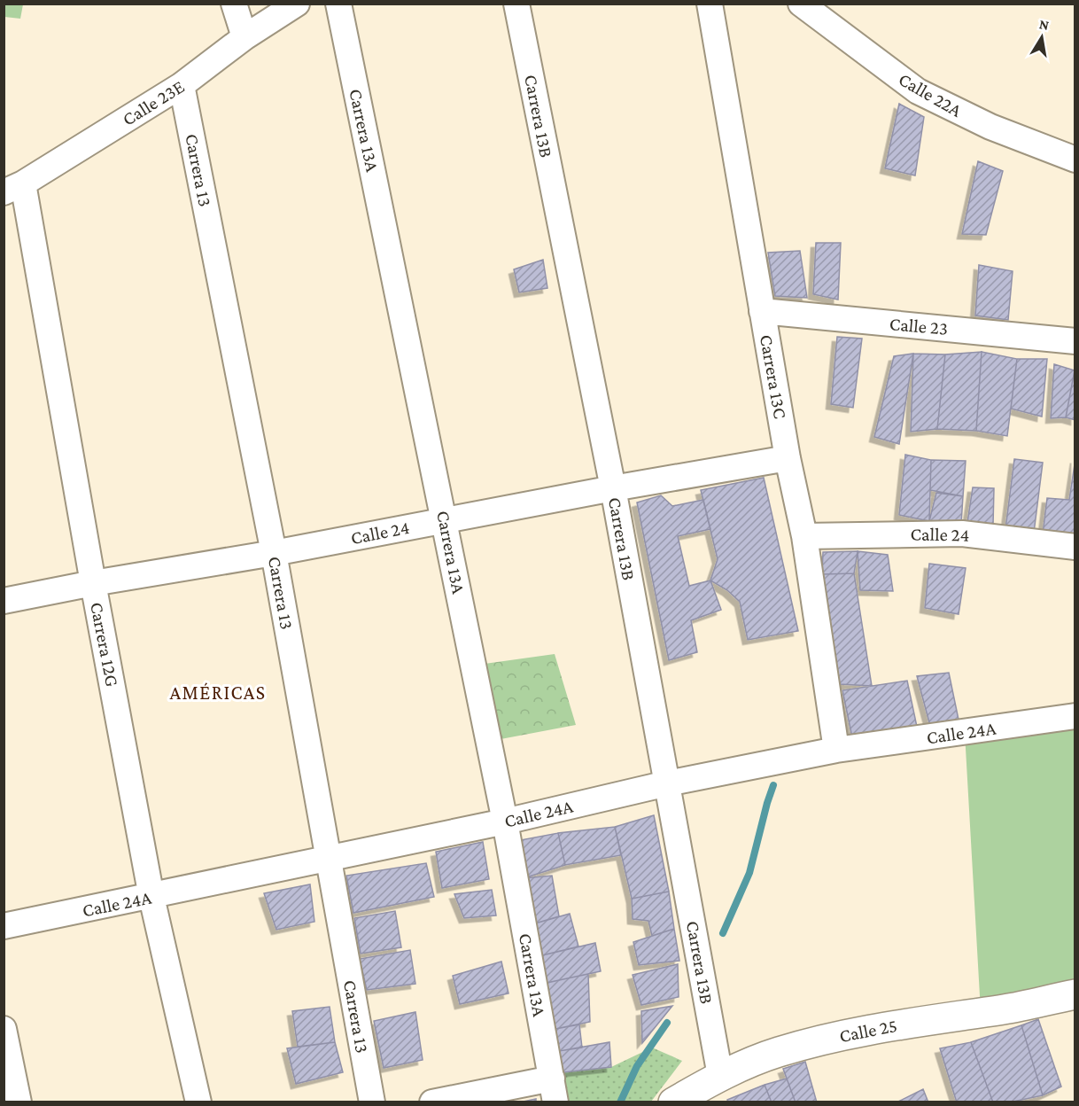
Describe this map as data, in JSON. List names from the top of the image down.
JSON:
{
  "streets": {
    "street": [
      "Calle 22A",
      "Calle 23E",
      "Carrera 13B",
      "Carrera 13A",
      "Carrera 13",
      "Calle 23",
      "Carrera 13C",
      "Calle 24",
      "Carrera 12G",
      "Calle 24A",
      "Calle 25"
    ]
  },
  "crossings": [
    ["Calle 23E", "Carrera 13"],
    ["Calle 23E", "Carrera 12G"],
    ["Carrera 13B", "Calle 24"],
    ["Carrera 13B", "Calle 24A"],
    ["Carrera 13B", "Calle 25"],
    ["Carrera 13A", "Calle 24"],
    ["Carrera 13A", "Calle 24A"],
    ["Carrera 13", "Calle 24"],
    ["Carrera 13", "Calle 24A"],
    ["Calle 23", "Carrera 13C"],
    ["Carrera 13C", "Calle 24"],
    ["Carrera 13C", "Calle 24A"],
    ["Calle 24", "Carrera 12G"],
    ["Carrera 12G", "Calle 24A"]
  ],
  "districts": ["AMÉRICAS"],
  "north": "top"
}
